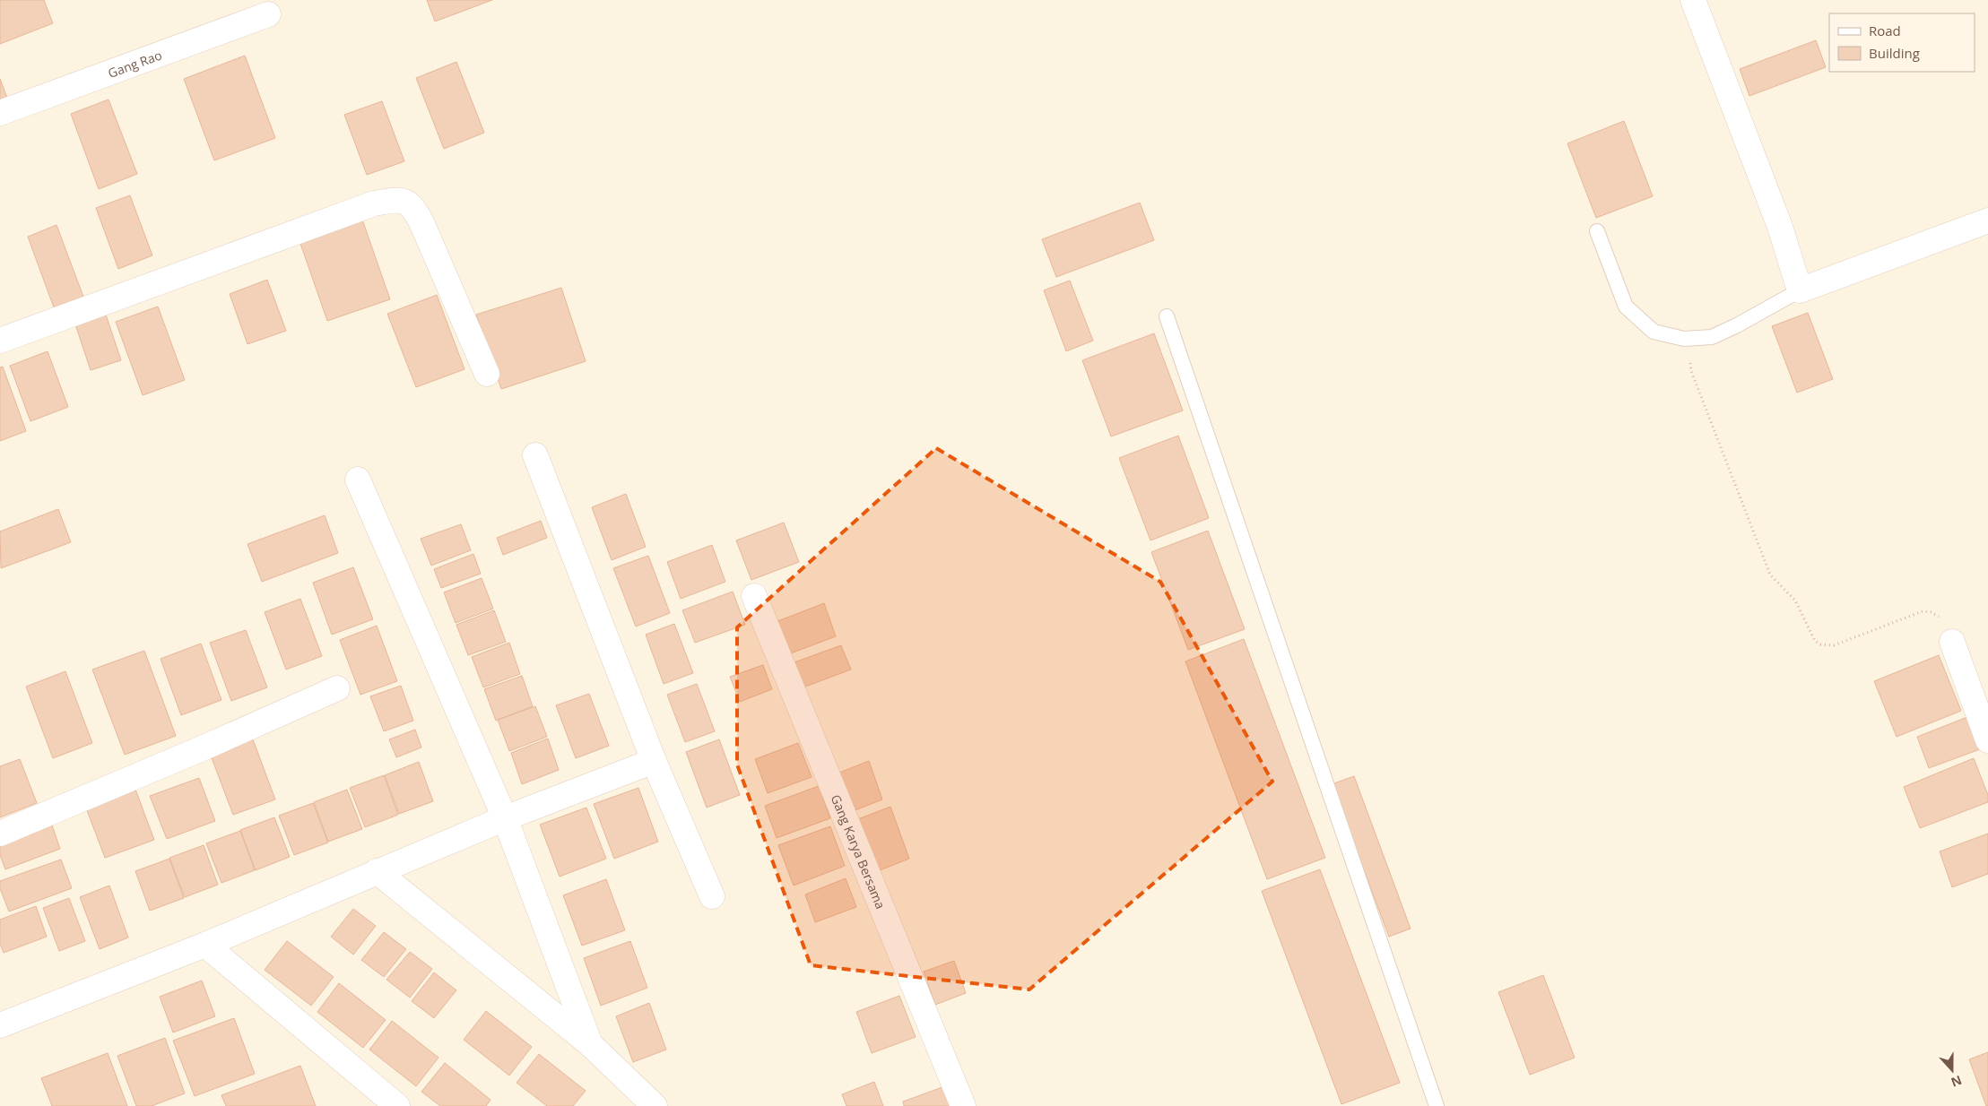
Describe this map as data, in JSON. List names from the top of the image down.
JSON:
{
  "streets": {
    "street": ["Gang Rao", "Gang Karya Bersama"]
  },
  "legend": ["Road", "Building"],
  "north": "bottom"
}
